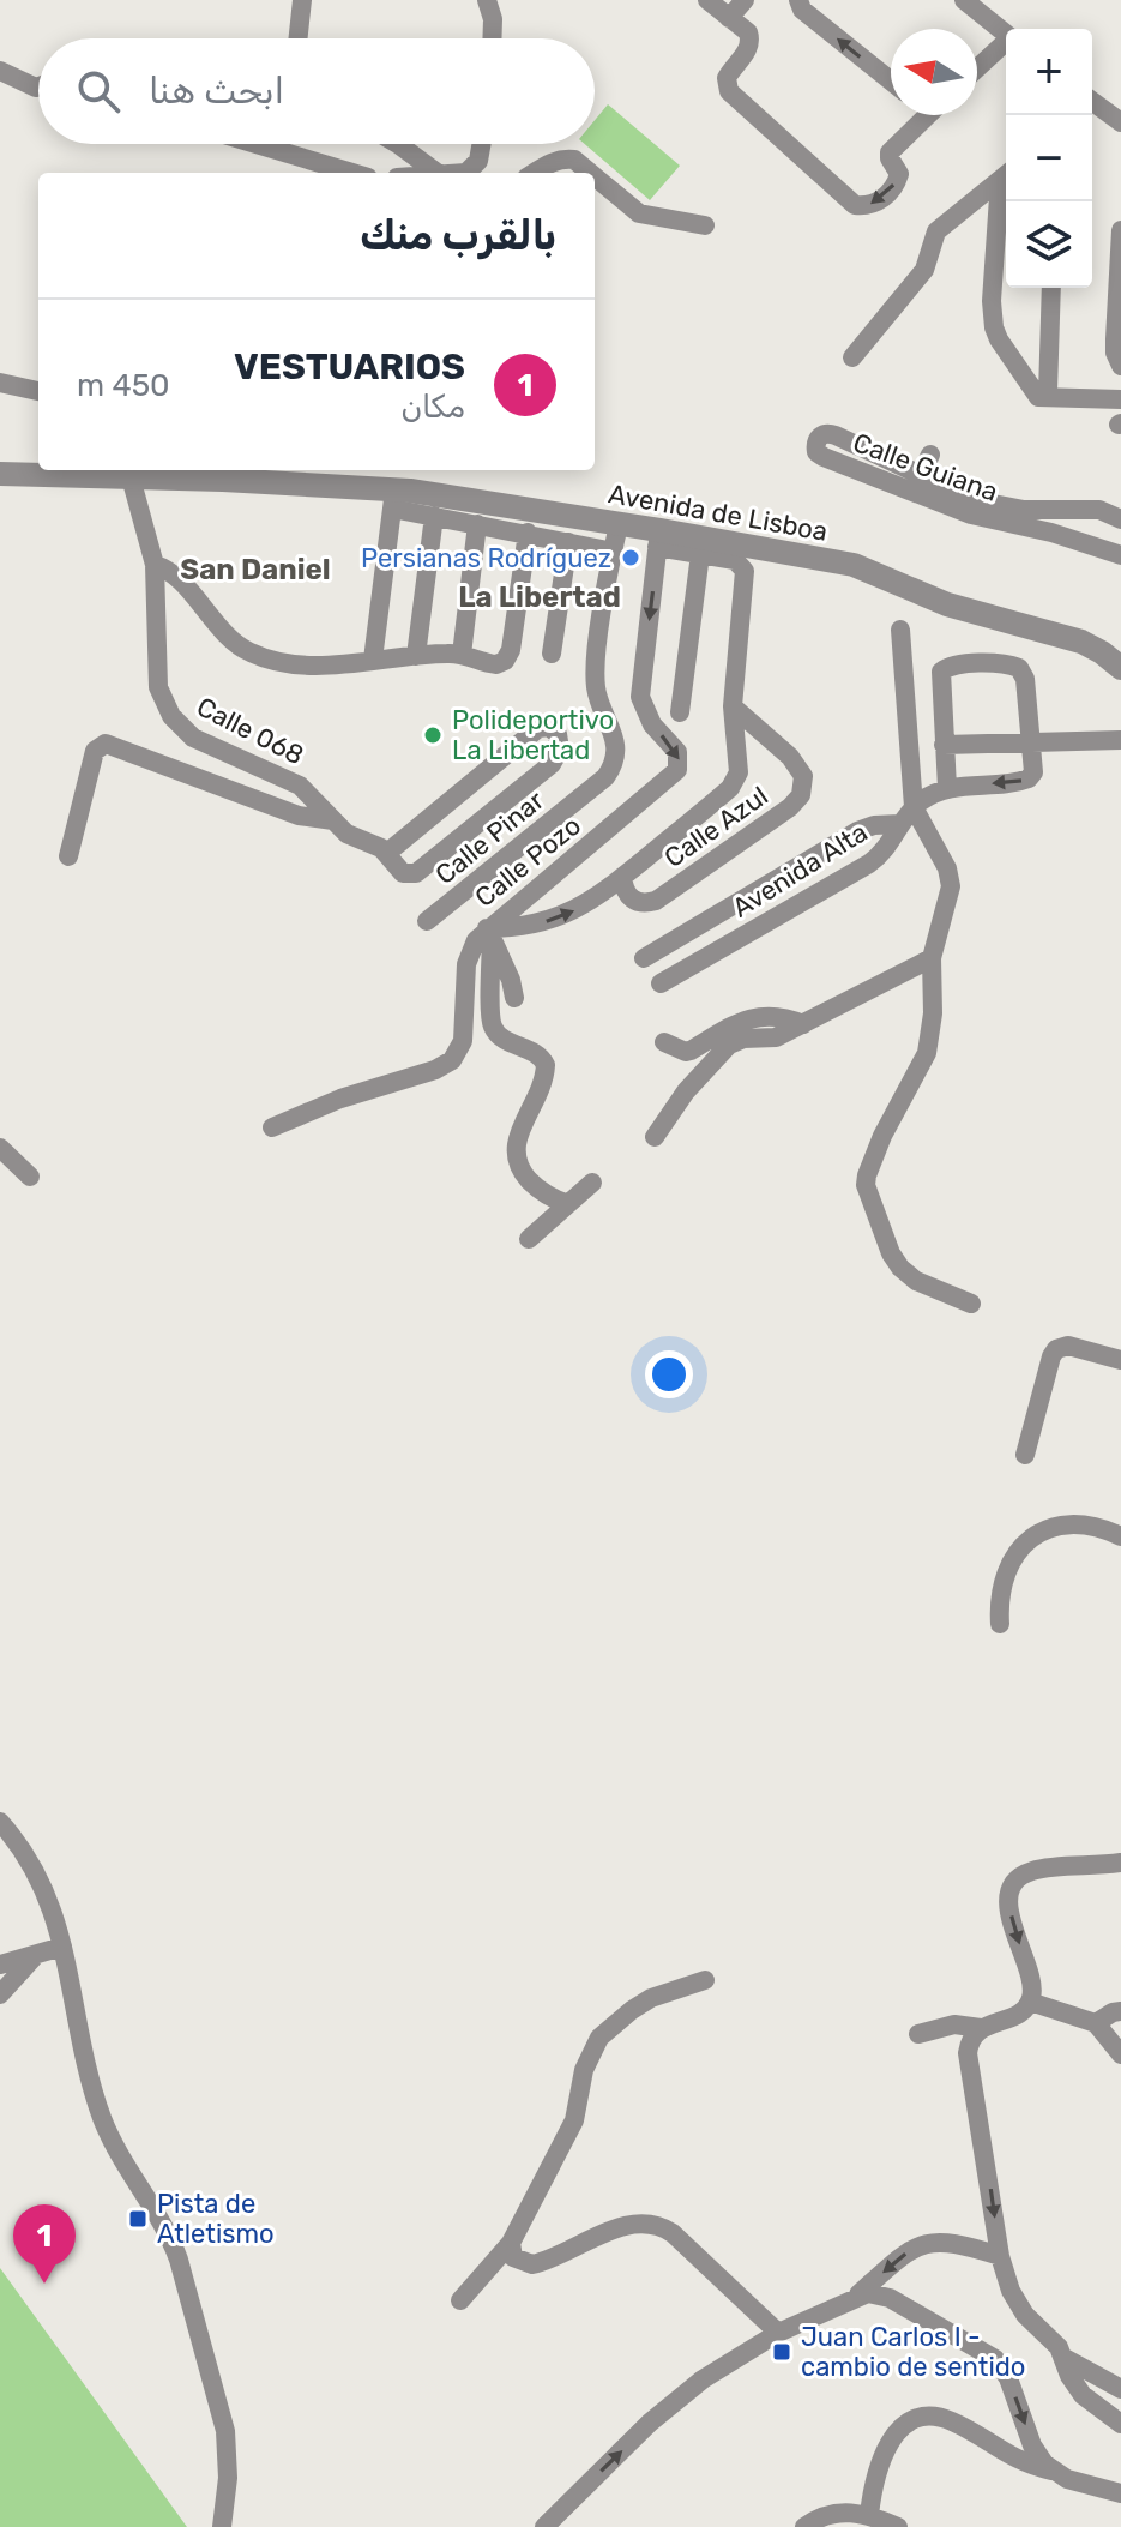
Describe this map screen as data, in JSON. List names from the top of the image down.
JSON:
{
  "streets": {
    "street": [
      "Calle Guiana",
      "Avenida de Lisboa",
      "Calle 068",
      "Calle Azul",
      "Calle Pinar",
      "Calle Pozo",
      "Avenida Alta"
    ]
  },
  "crossings": [
    ["Avenida de Lisboa", "Calle 068"],
    ["Avenida de Lisboa", "Calle Pozo"]
  ],
  "districts": ["San Daniel", "La Libertad"],
  "places": {
    "other": ["Persianas Rodríguez", "Polideportivo La Libertad"],
    "transit": ["Pista de Atletismo", "Juan Carlos I - cambio de sentido"]
  },
  "north": "left",
  "page": {
    "map_buttons": ["+", "−"],
    "search": "ابحث هنا",
    "heading": "بالقرب منك",
    "list": [
      {
        "mark": "1",
        "name": "VESTUARIOS",
        "note": "مكان",
        "value": "450 m"
      }
    ],
    "pins": "1"
  }
}
